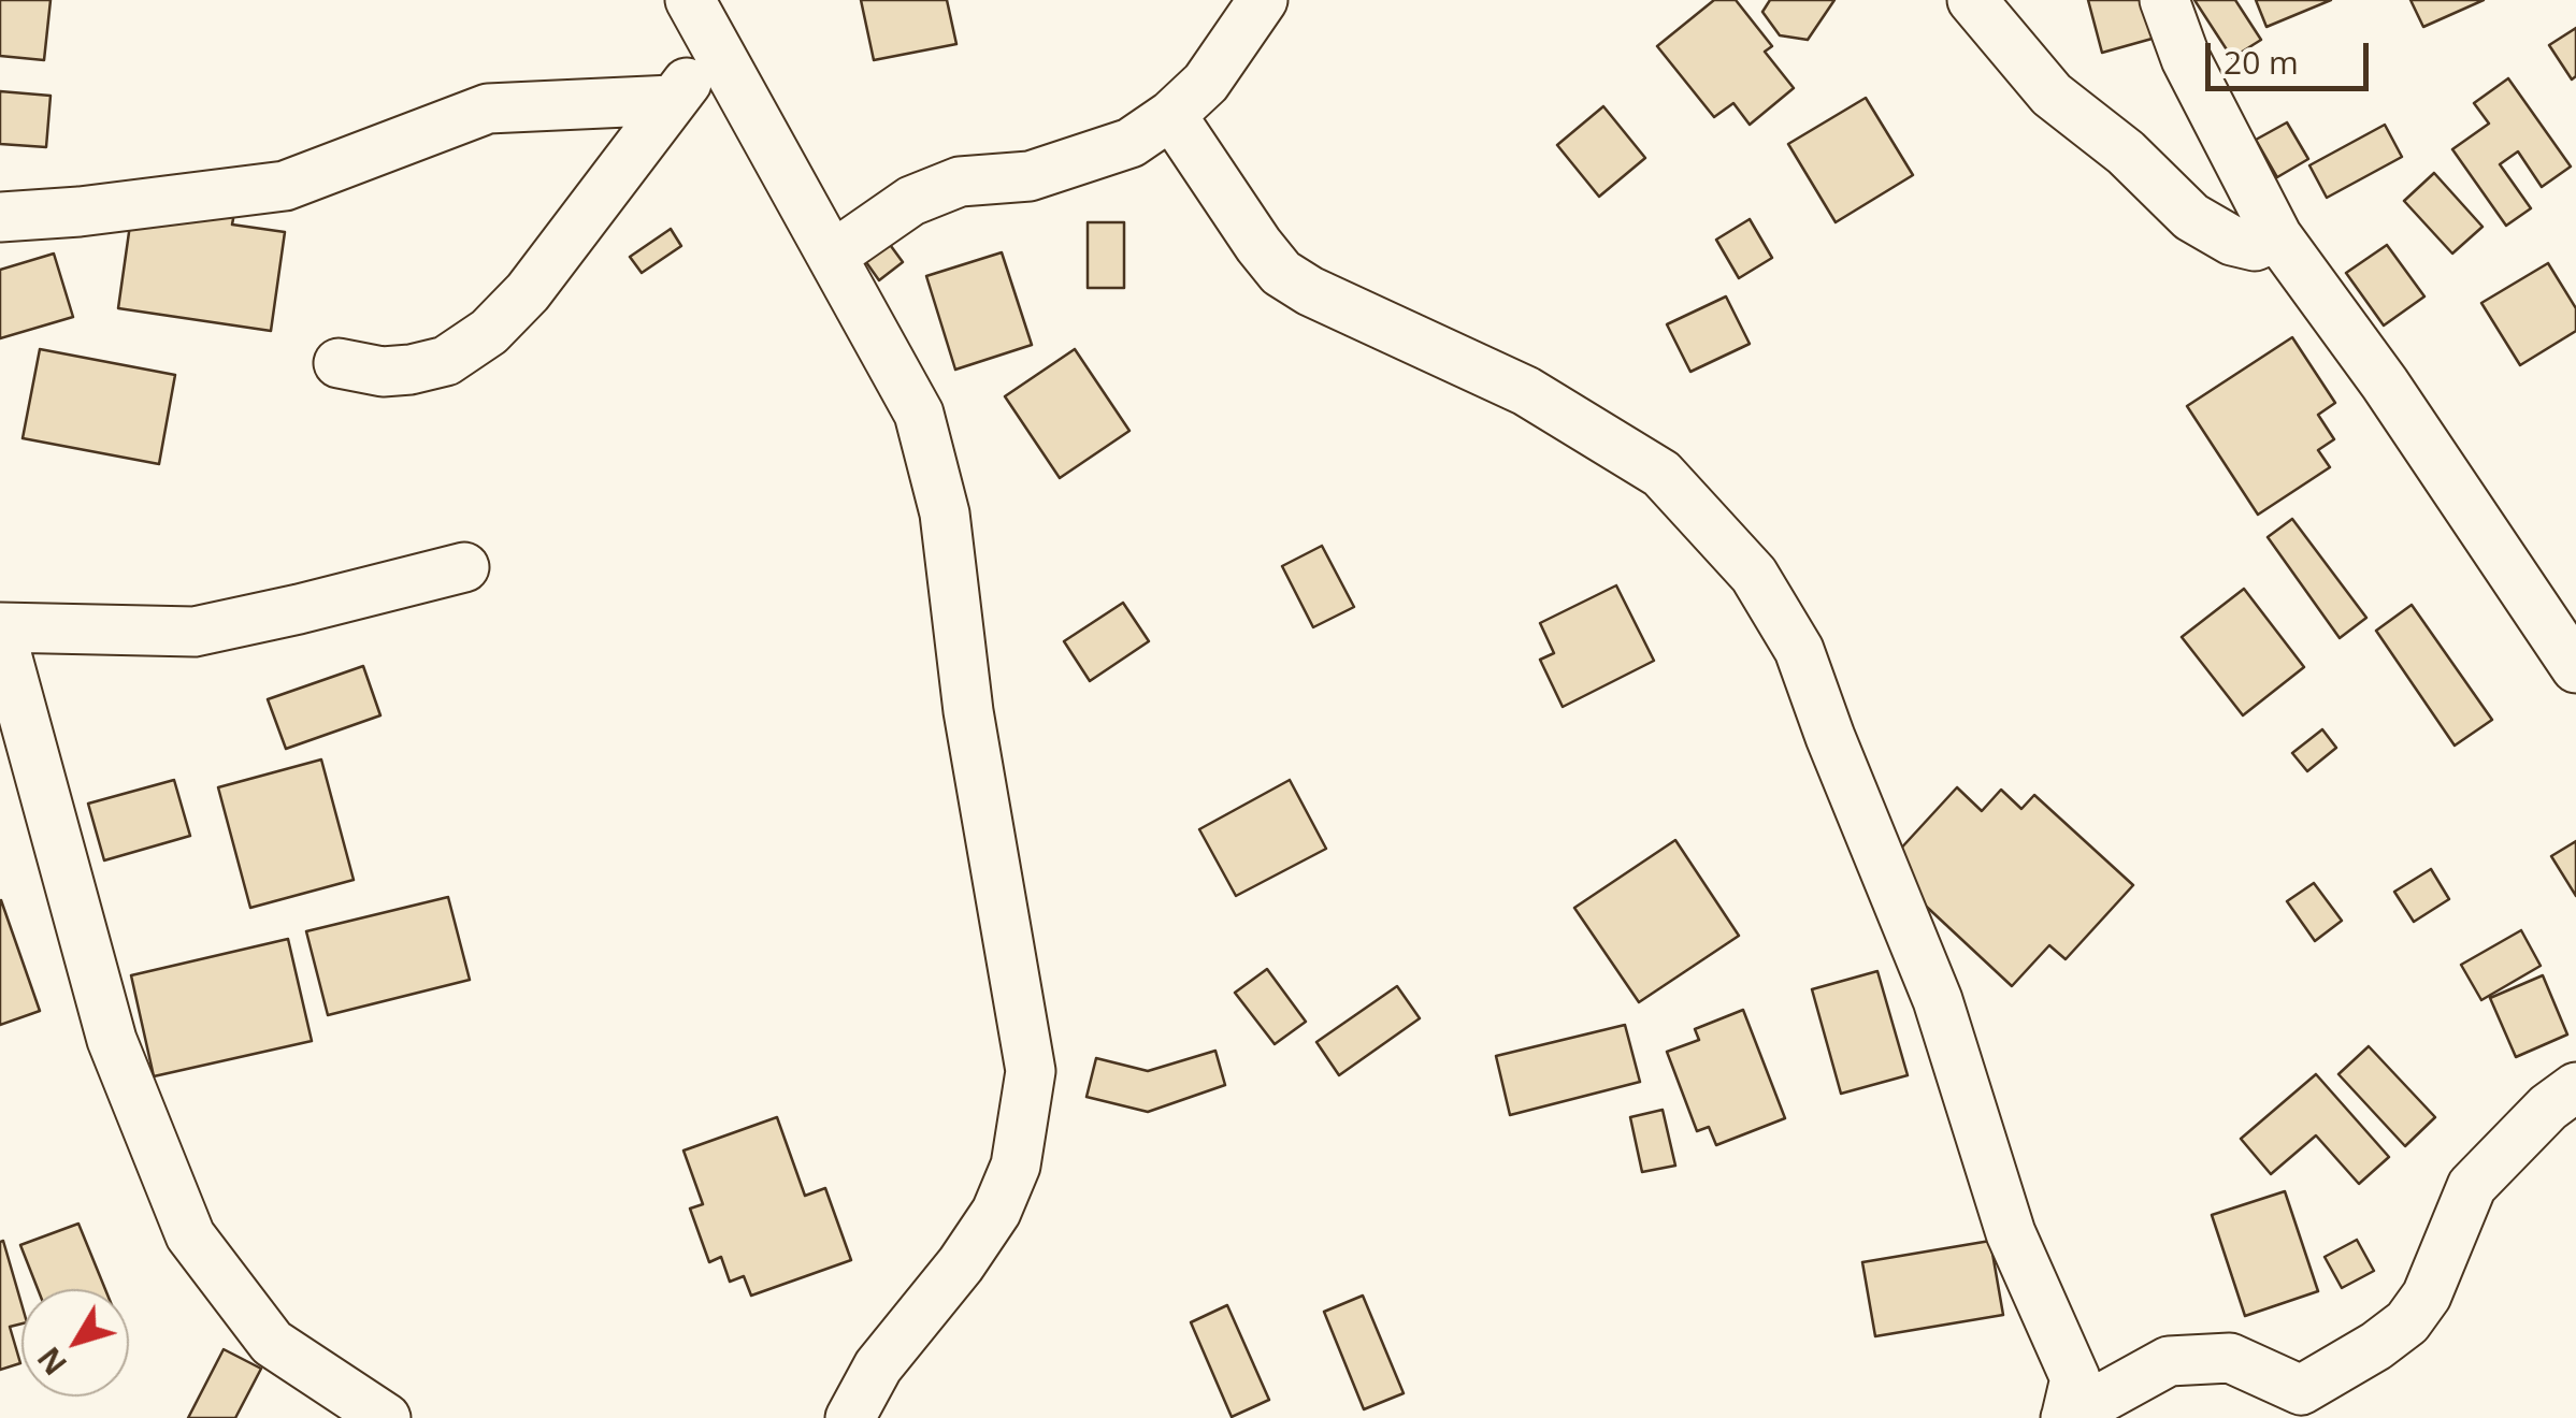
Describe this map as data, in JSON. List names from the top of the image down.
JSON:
{
  "scale_bar": "20 m",
  "north": "bottom left"
}
